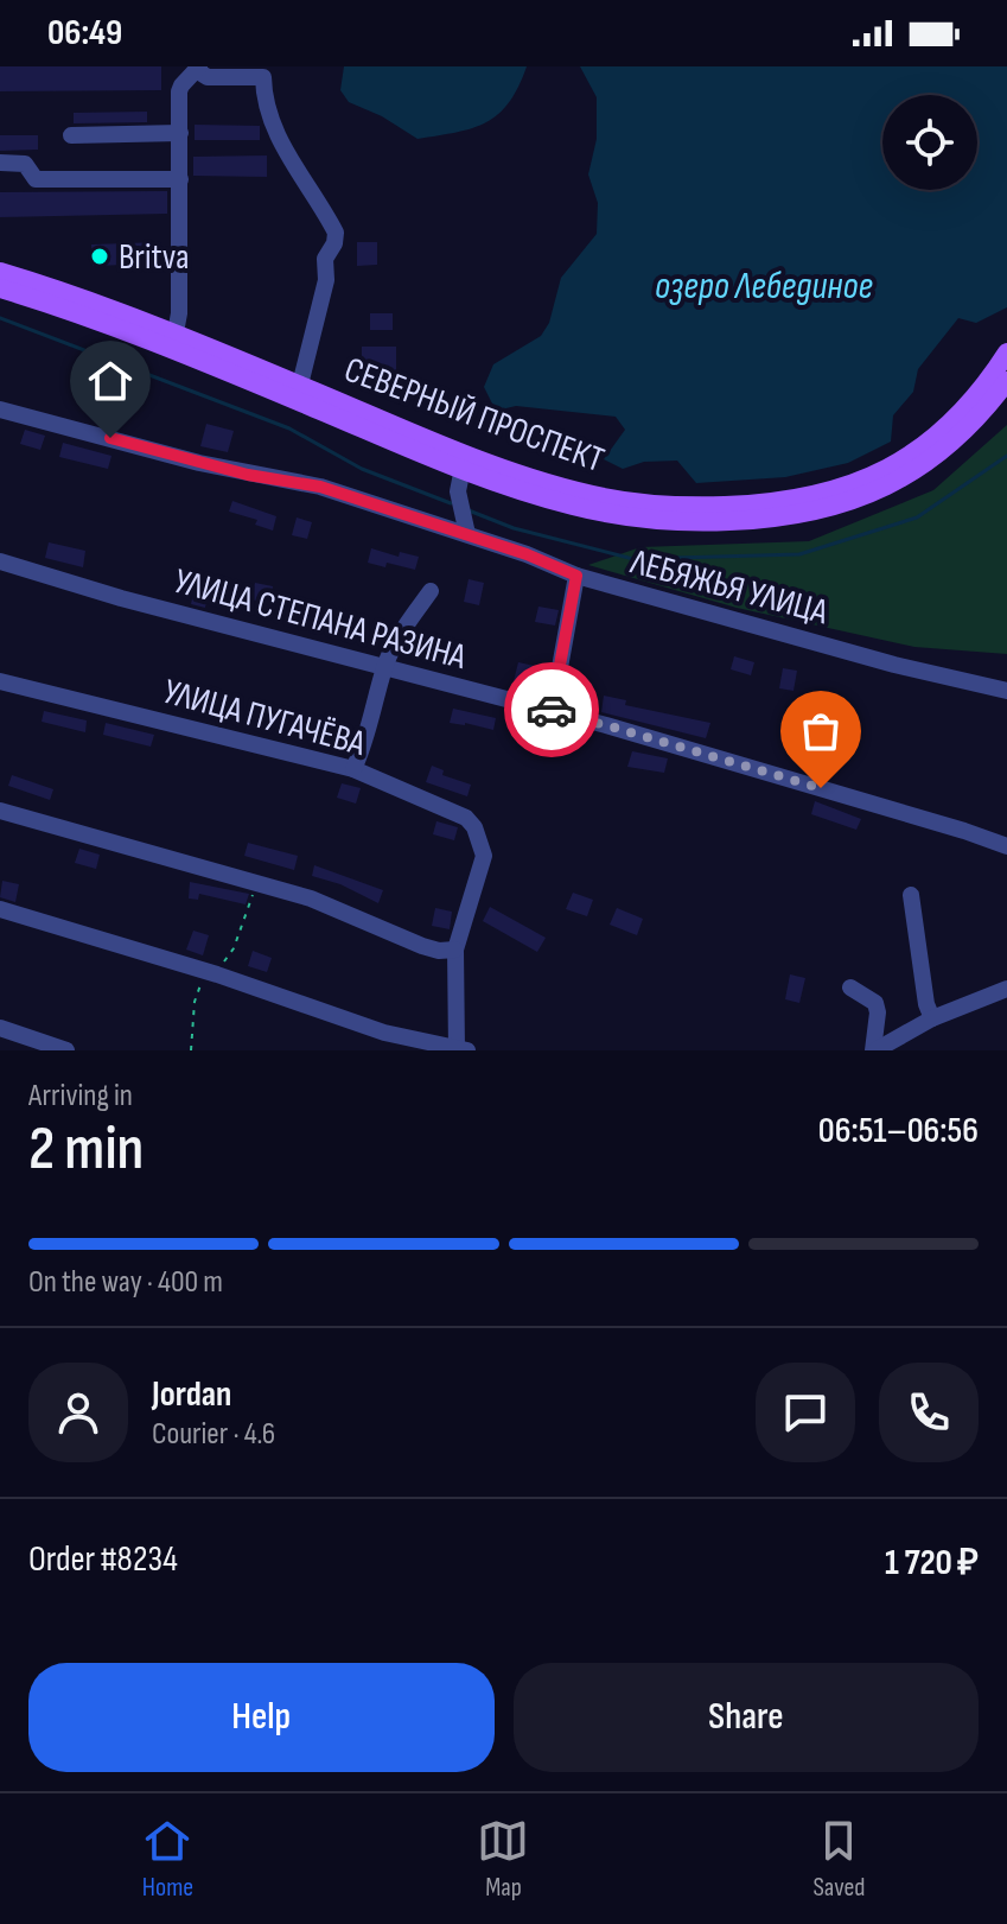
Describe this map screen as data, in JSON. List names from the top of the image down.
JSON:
{
  "streets": {
    "main road": ["СЕВЕРНЫЙ ПРОСПЕКТ"],
    "street": ["ЛЕБЯЖЬЯ УЛИЦА", "УЛИЦА СТЕПАНА РАЗИНА", "УЛИЦА ПУГАЧЁВА"]
  },
  "water": ["озеро Лебединое"],
  "places": ["Britva"],
  "page": {
    "status": "06:49",
    "heading": ["2 min", "Arriving in", "06:51–06:56"],
    "panel": [
      "Jordan",
      "Courier · 4.6",
      "Order #8234",
      "1 720 ₽"
    ],
    "bar": "On the way · 400 m",
    "buttons": ["Help", "Share"],
    "tabs": ["Home", "Map", "Saved"]
  }
}
